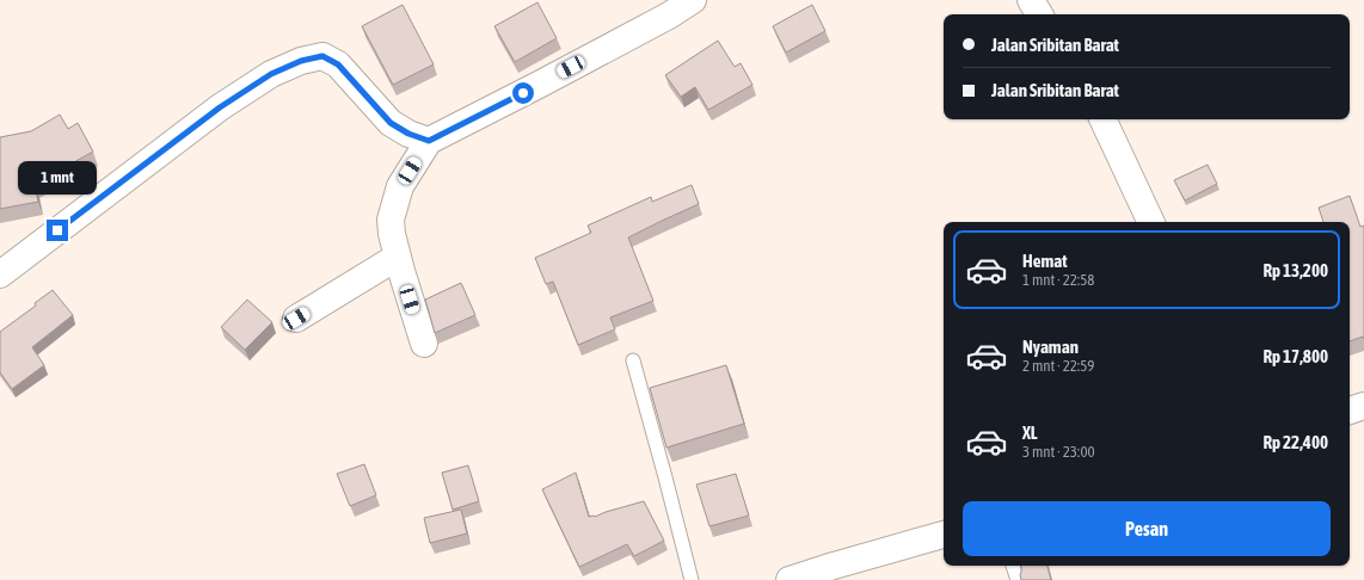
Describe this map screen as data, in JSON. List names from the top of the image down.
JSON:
{
  "page": {
    "banner": ["Jalan Sribitan Barat", "Jalan Sribitan Barat"],
    "bubble": "1 mnt",
    "list": [
      {
        "name": "Hemat",
        "note": "1 mnt · 22:58",
        "value": "Rp 13,200"
      },
      {
        "name": "Nyaman",
        "note": "2 mnt · 22:59",
        "value": "Rp 17,800"
      },
      {
        "name": "XL",
        "note": "3 mnt · 23:00",
        "value": "Rp 22,400"
      }
    ],
    "buttons": "Pesan"
  }
}
